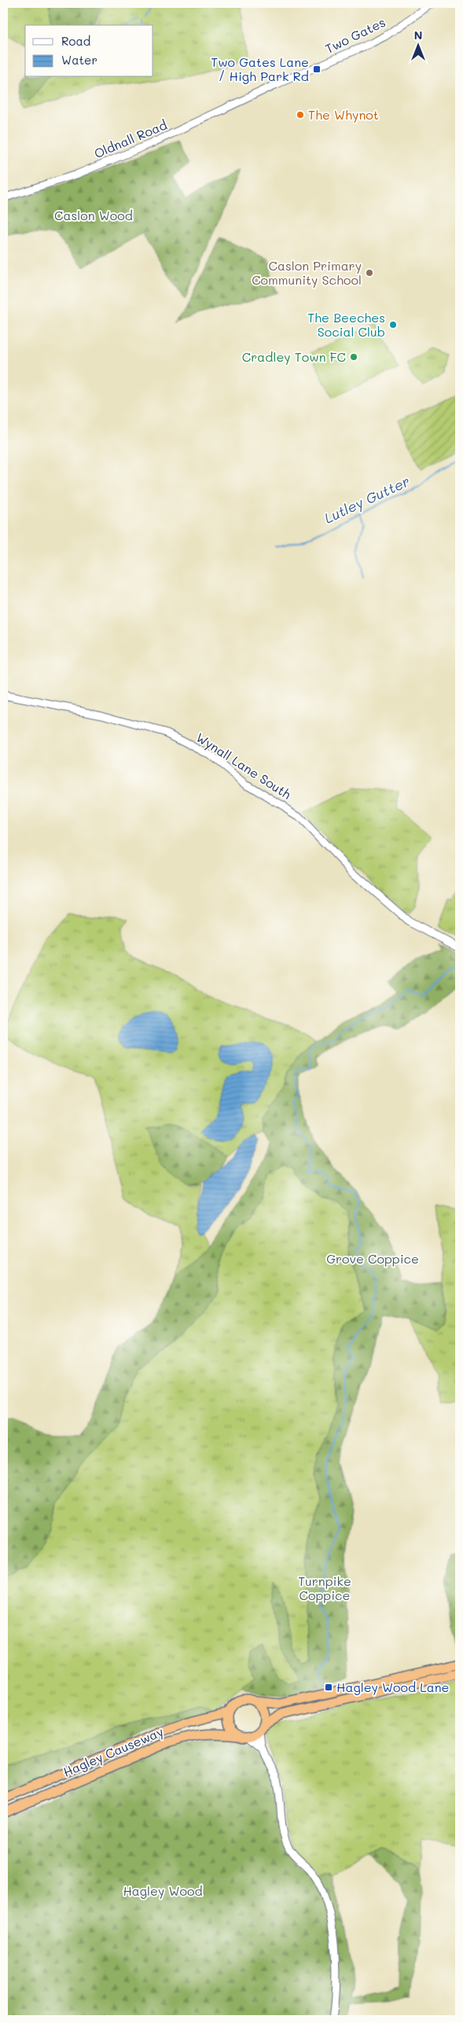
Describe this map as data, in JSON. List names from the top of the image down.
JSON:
{
  "streets": {
    "highway": ["Hagley Causeway"],
    "street": ["Two Gates", "Oldnall Road", "Wynall Lane South"]
  },
  "crossings": [
    ["Two Gates", "Oldnall Road"]
  ],
  "water": ["Lutley Gutter"],
  "parks": [
    "Caslon Wood",
    "Grove Coppice",
    "Turnpike Coppice",
    "Hagley Wood"
  ],
  "places": {
    "transit": ["Two Gates Lane / High Park Rd", "Hagley Wood Lane"],
    "other": [
      "The Whynot",
      "Caslon Primary Community School",
      "The Beeches Social Club",
      "Cradley Town FC"
    ]
  },
  "legend": ["Road", "Water"],
  "north": "top"
}
